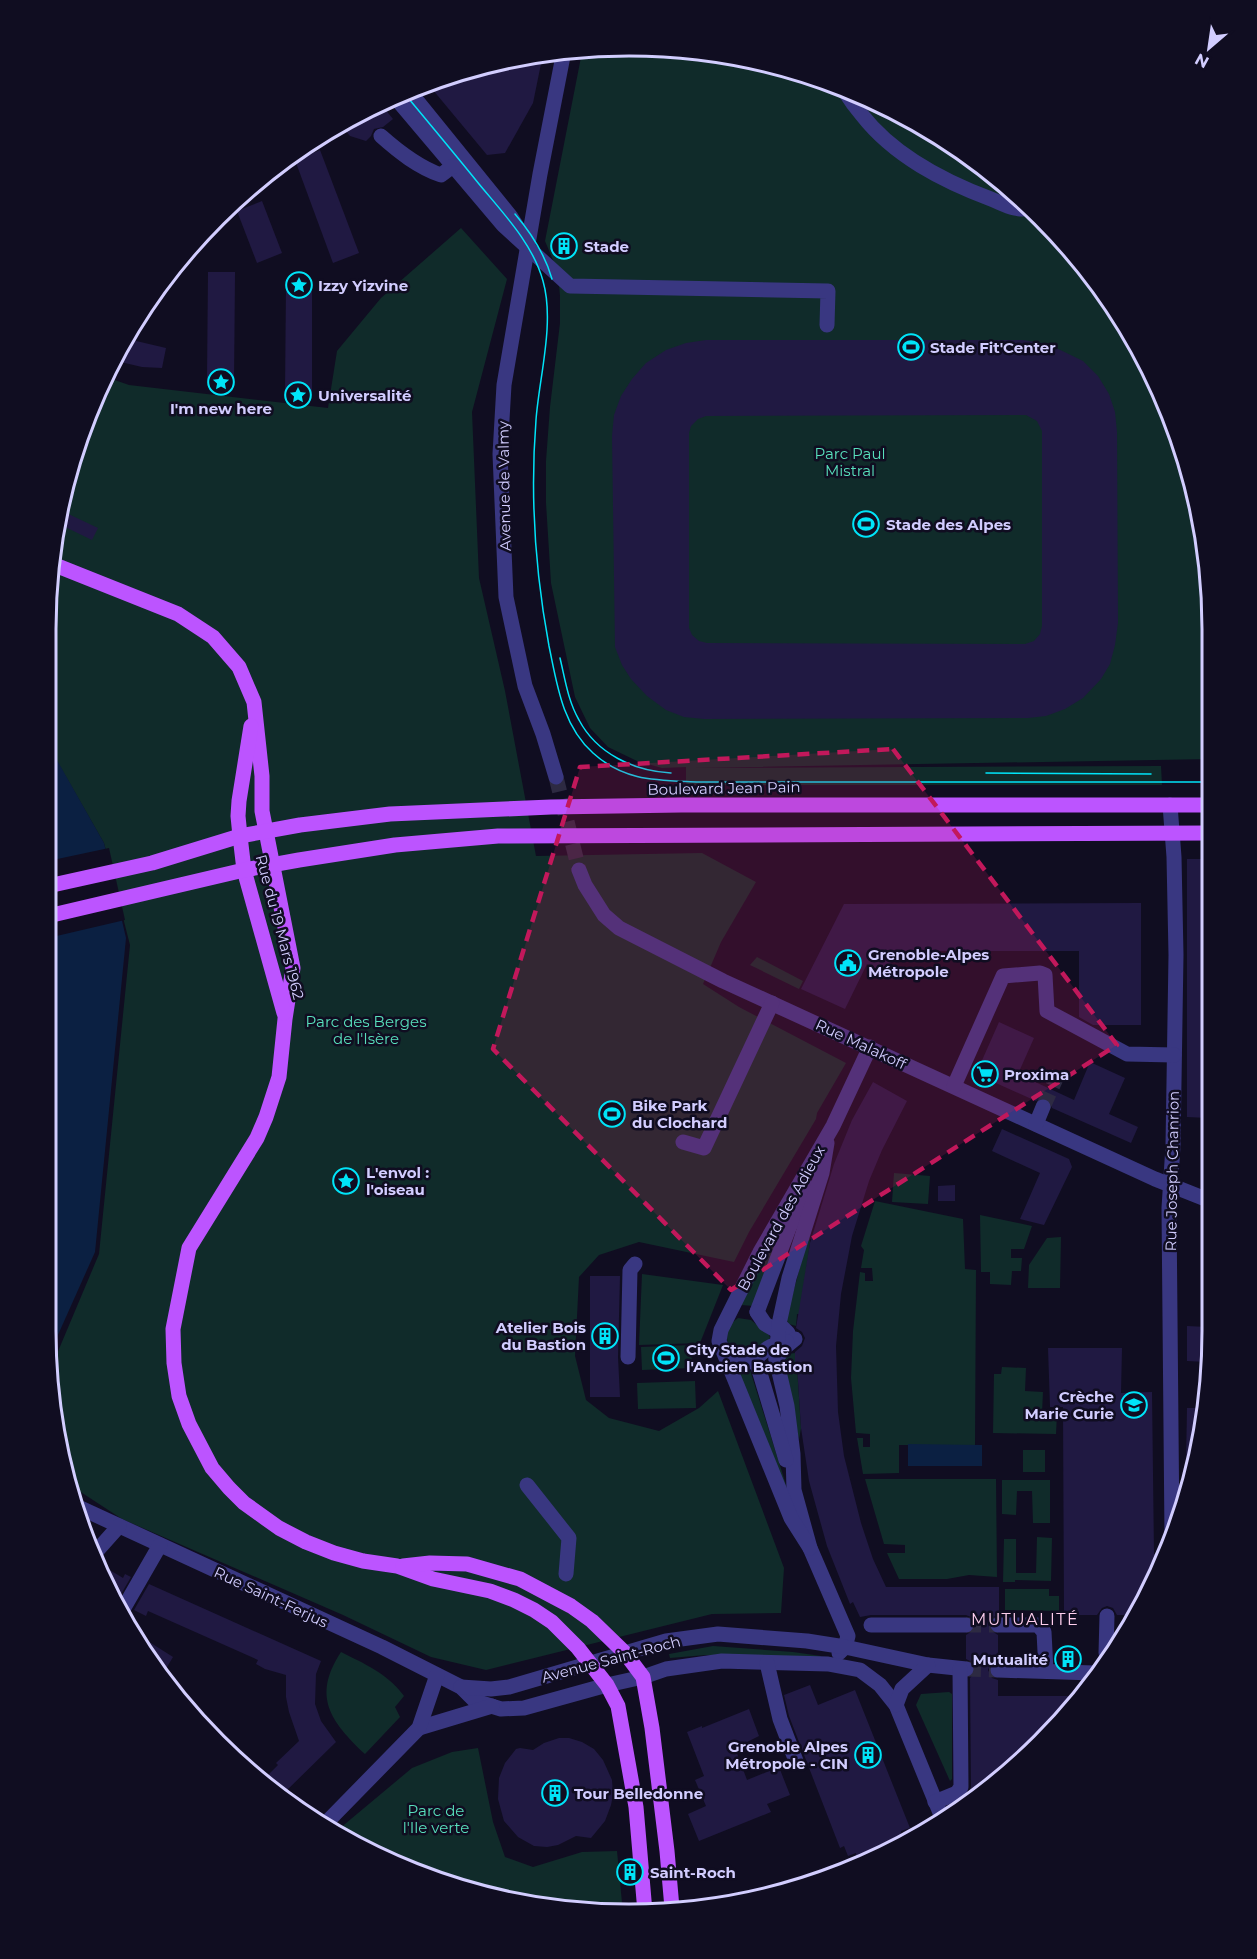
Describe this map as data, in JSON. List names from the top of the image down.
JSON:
{
  "streets": {
    "main road": ["Boulevard Jean Pain", "Rue du 19 Mars 1962"],
    "street": [
      "Avenue de Valmy",
      "Rue Malakoff",
      "Rue Joseph Chanrion",
      "Boulevard des Adieux",
      "Rue Saint-Ferjus",
      "Avenue Saint-Roch"
    ]
  },
  "crossings": [
    ["Boulevard Jean Pain", "Rue du 19 Mars 1962"],
    ["Boulevard Jean Pain", "Rue Joseph Chanrion"],
    ["Rue du 19 Mars 1962", "Avenue Saint-Roch"],
    ["Rue Malakoff", "Rue Joseph Chanrion"],
    ["Rue Malakoff", "Boulevard des Adieux"],
    ["Boulevard des Adieux", "Avenue Saint-Roch"],
    ["Rue Saint-Ferjus", "Avenue Saint-Roch"]
  ],
  "districts": ["MUTUALITÉ"],
  "parks": ["Parc Paul Mistral", "Parc des Berges de l'Isère", "Parc de l'Ile verte"],
  "places": {
    "building": [
      "Stade",
      "Atelier Bois du Bastion",
      "Mutualité",
      "Grenoble Alpes Métropole - CIN",
      "Tour Belledonne",
      "Saint-Roch"
    ],
    "place": [
      "Izzy Yizvine",
      "I'm new here",
      "Universalité",
      "L'envol : l'oiseau"
    ],
    "sports": [
      "Stade Fit'Center",
      "Stade des Alpes",
      "Bike Park du Clochard",
      "City Stade de l'Ancien Bastion"
    ],
    "public building": ["Grenoble-Alpes Métropole"],
    "supermarket": ["Proxima"],
    "school or university": ["Crèche Marie Curie"]
  },
  "north": "bottom left"
}
